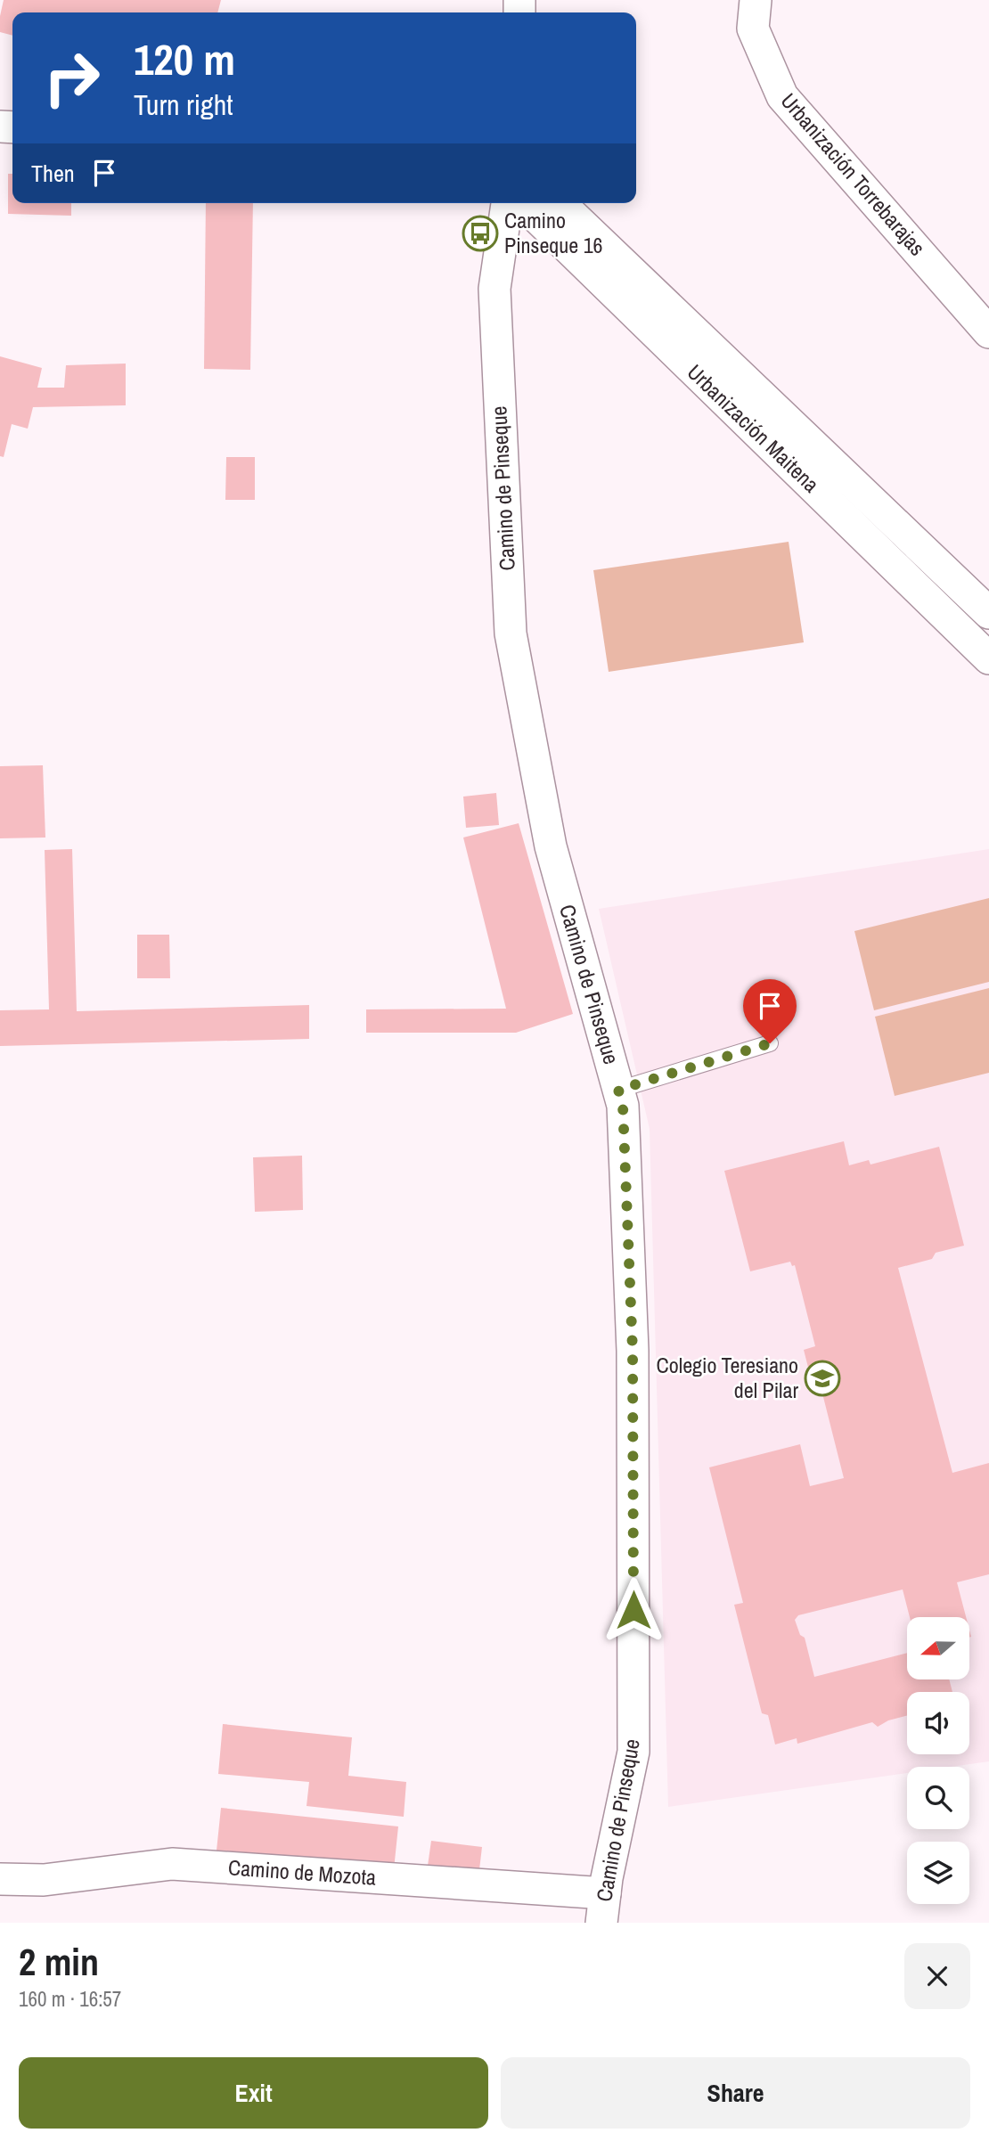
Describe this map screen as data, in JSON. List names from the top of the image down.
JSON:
{
  "streets": {
    "street": [
      "Urbanización Torrebarajas",
      "Urbanización Maitena",
      "Camino de Pinseque",
      "Camino de Mozota"
    ]
  },
  "crossings": [
    ["Camino de Pinseque", "Camino de Mozota"]
  ],
  "places": {
    "bus stop": ["Camino Pinseque 16"],
    "school or university": ["Colegio Teresiano del Pilar"]
  },
  "north": "left",
  "page": {
    "turn": ["120 m", "Turn right"],
    "then": "Then",
    "heading": ["2 min", "160 m · 16:57"],
    "buttons": ["Exit", "Share"]
  }
}
